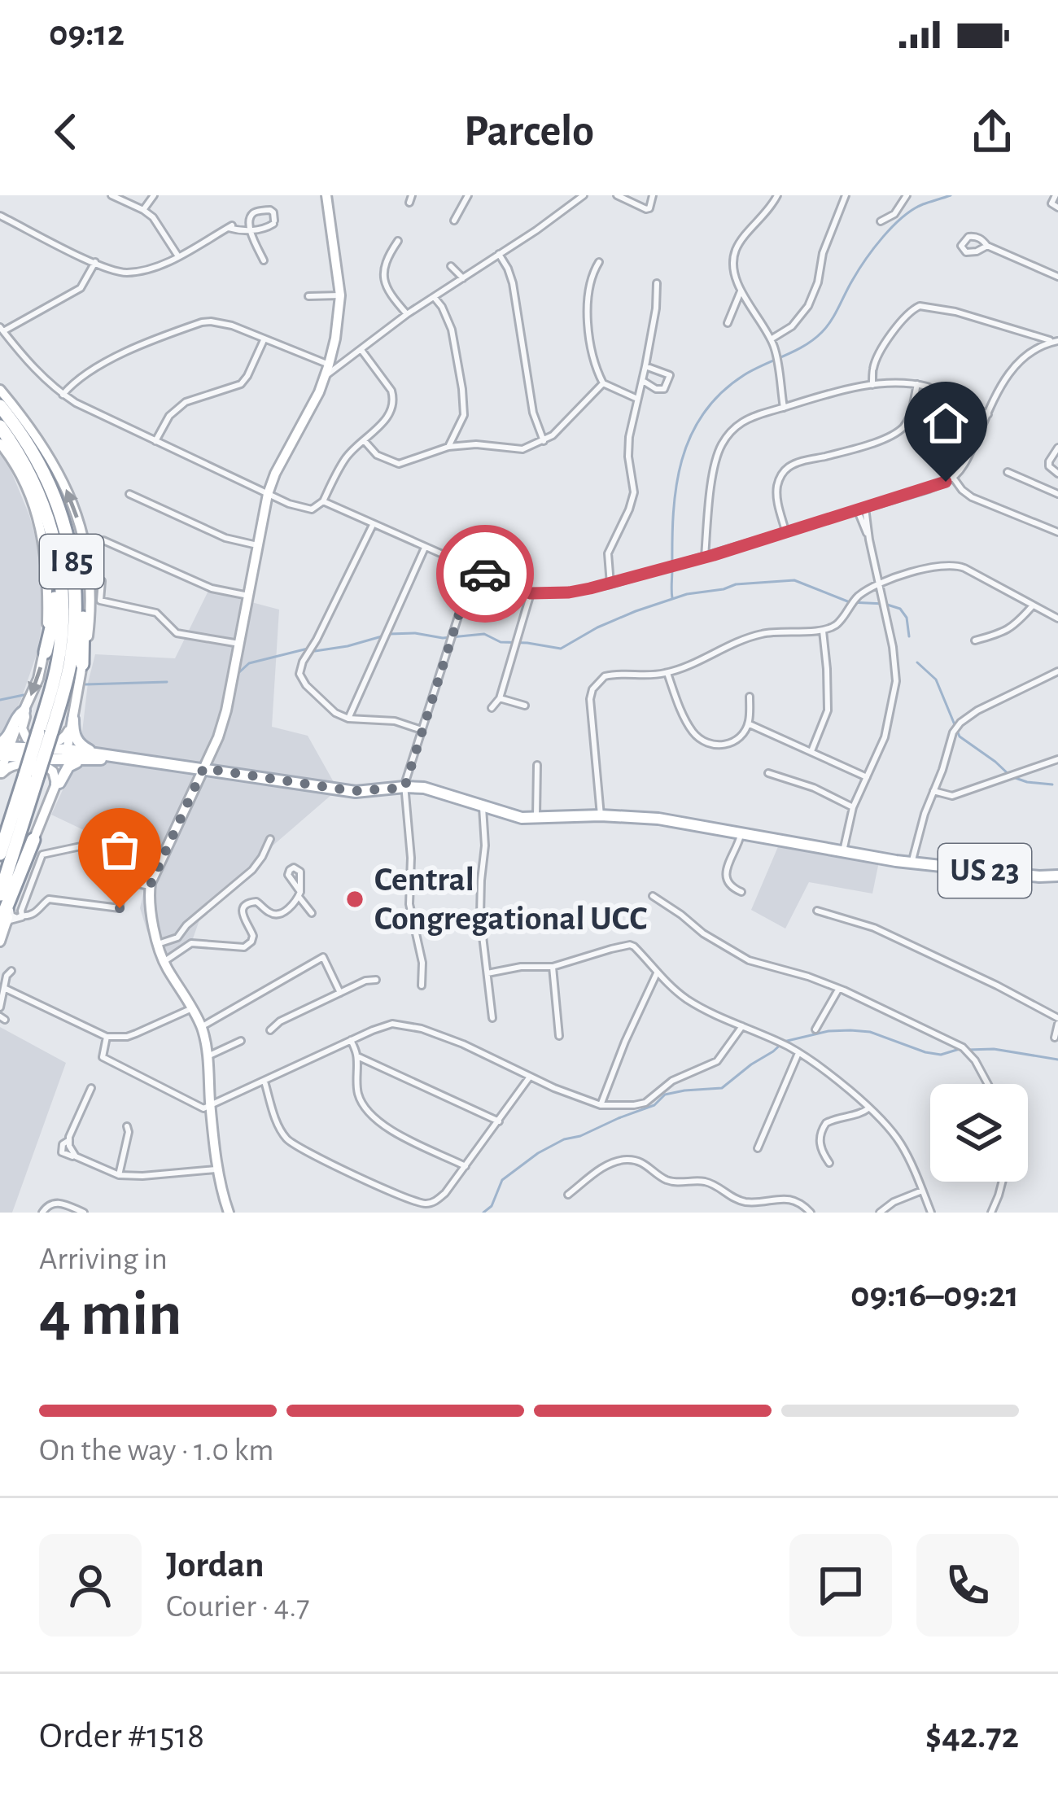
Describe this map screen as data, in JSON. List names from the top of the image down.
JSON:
{
  "streets": {
    "highway": ["I 85"],
    "main road": ["US 23"]
  },
  "places": ["Central Congregational UCC"],
  "page": {
    "status": "09:12",
    "header": "Parcelo",
    "heading": ["4 min", "Arriving in", "09:16–09:21"],
    "panel": [
      "Jordan",
      "Courier · 4.7",
      "Order #1518",
      "$42.72"
    ],
    "bar": "On the way · 1.0 km"
  }
}
